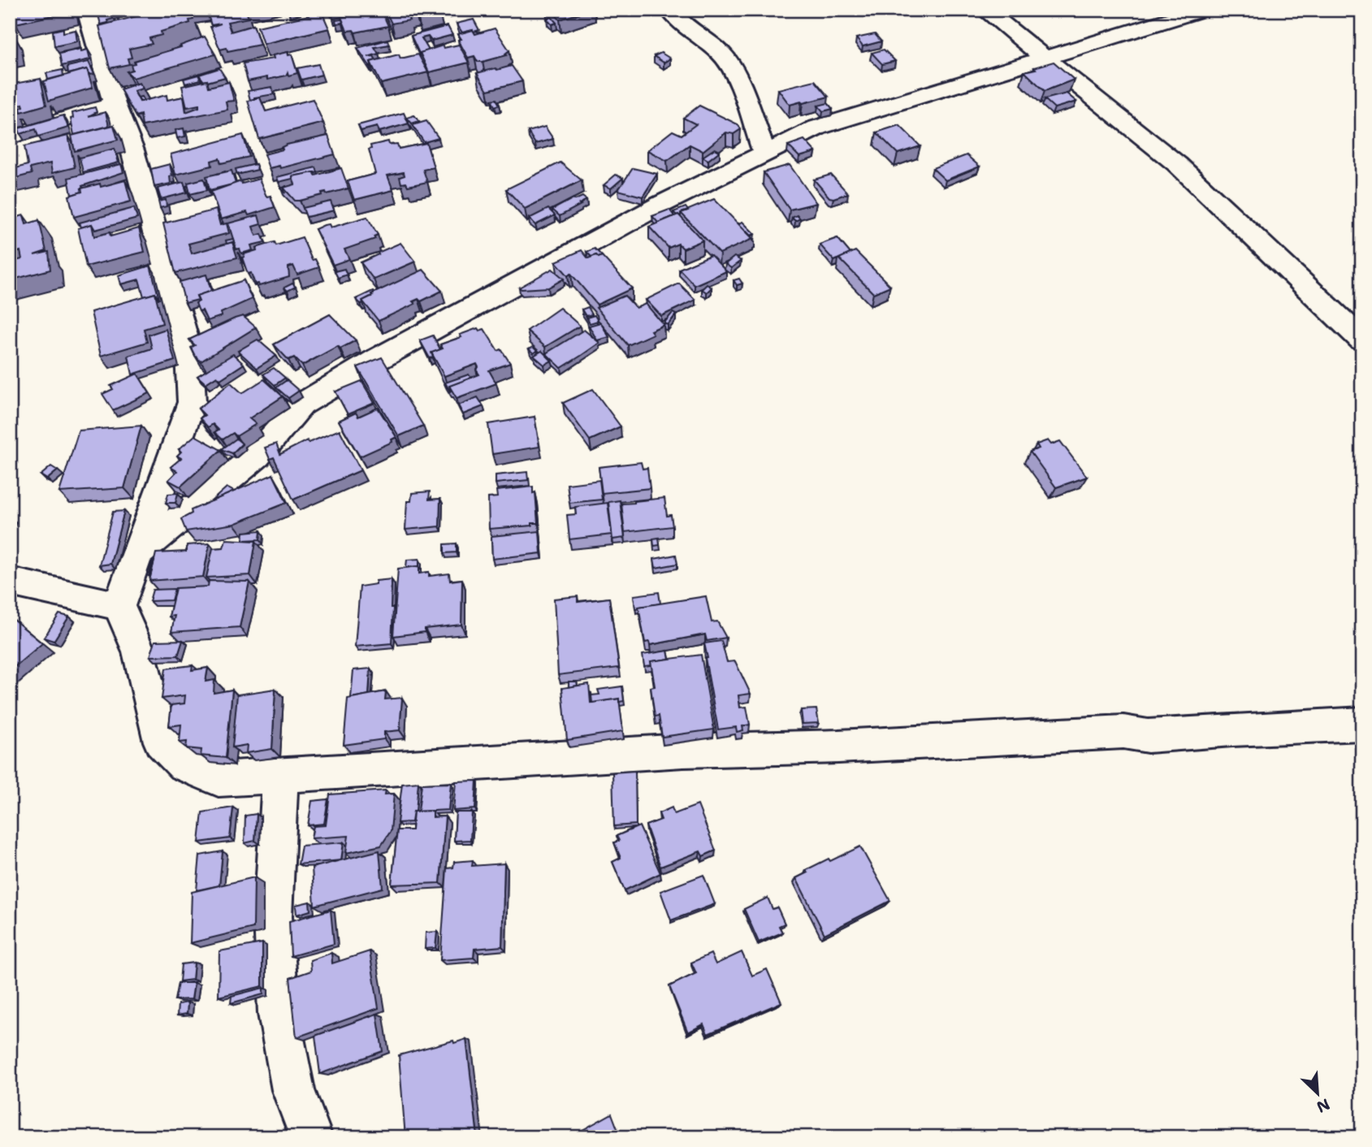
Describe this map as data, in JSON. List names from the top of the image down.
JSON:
{
  "north": "bottom right"
}
